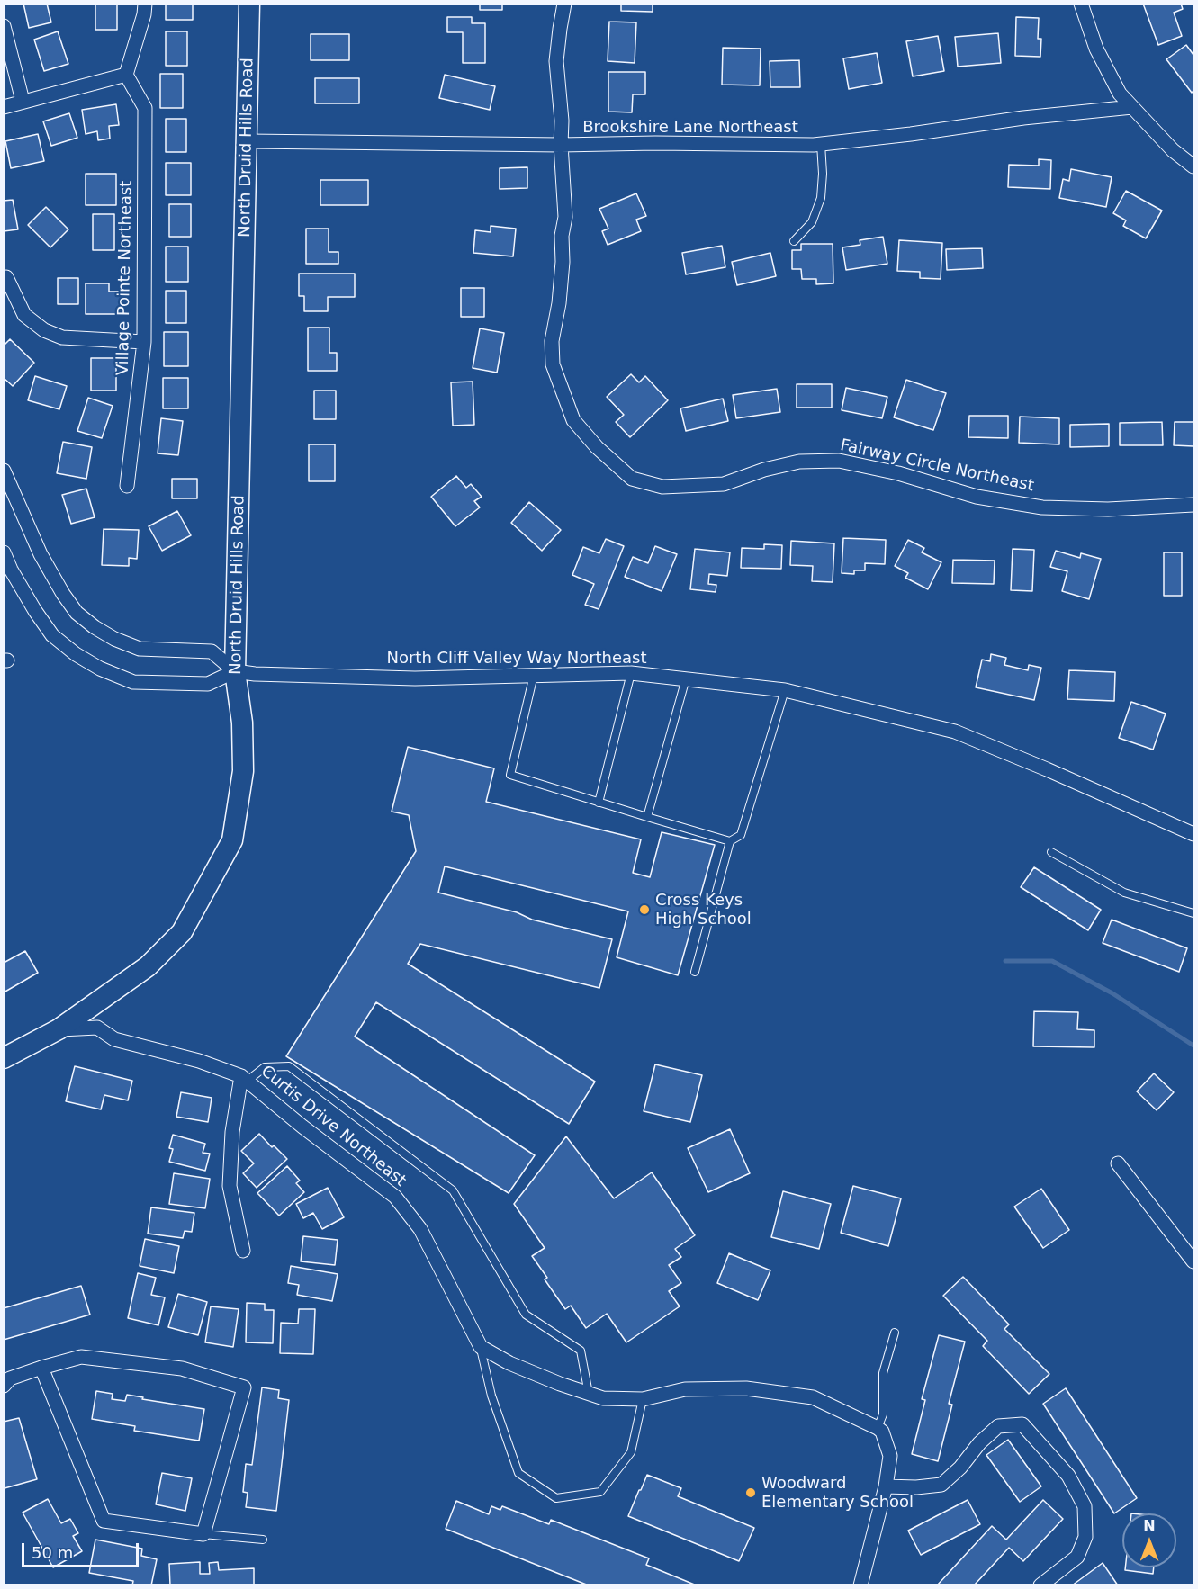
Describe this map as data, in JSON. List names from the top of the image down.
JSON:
{
  "streets": {
    "main road": ["North Druid Hills Road"],
    "street": [
      "Brookshire Lane Northeast",
      "Village Pointe Northeast",
      "Fairway Circle Northeast",
      "North Cliff Valley Way Northeast",
      "Curtis Drive Northeast"
    ]
  },
  "crossings": [
    ["Brookshire Lane Northeast", "North Druid Hills Road"],
    ["Brookshire Lane Northeast", "Fairway Circle Northeast"],
    ["North Druid Hills Road", "North Cliff Valley Way Northeast"],
    ["North Druid Hills Road", "Curtis Drive Northeast"]
  ],
  "places": ["Cross Keys High School", "Woodward Elementary School"],
  "scale_bar": "50 m",
  "north": "top"
}
